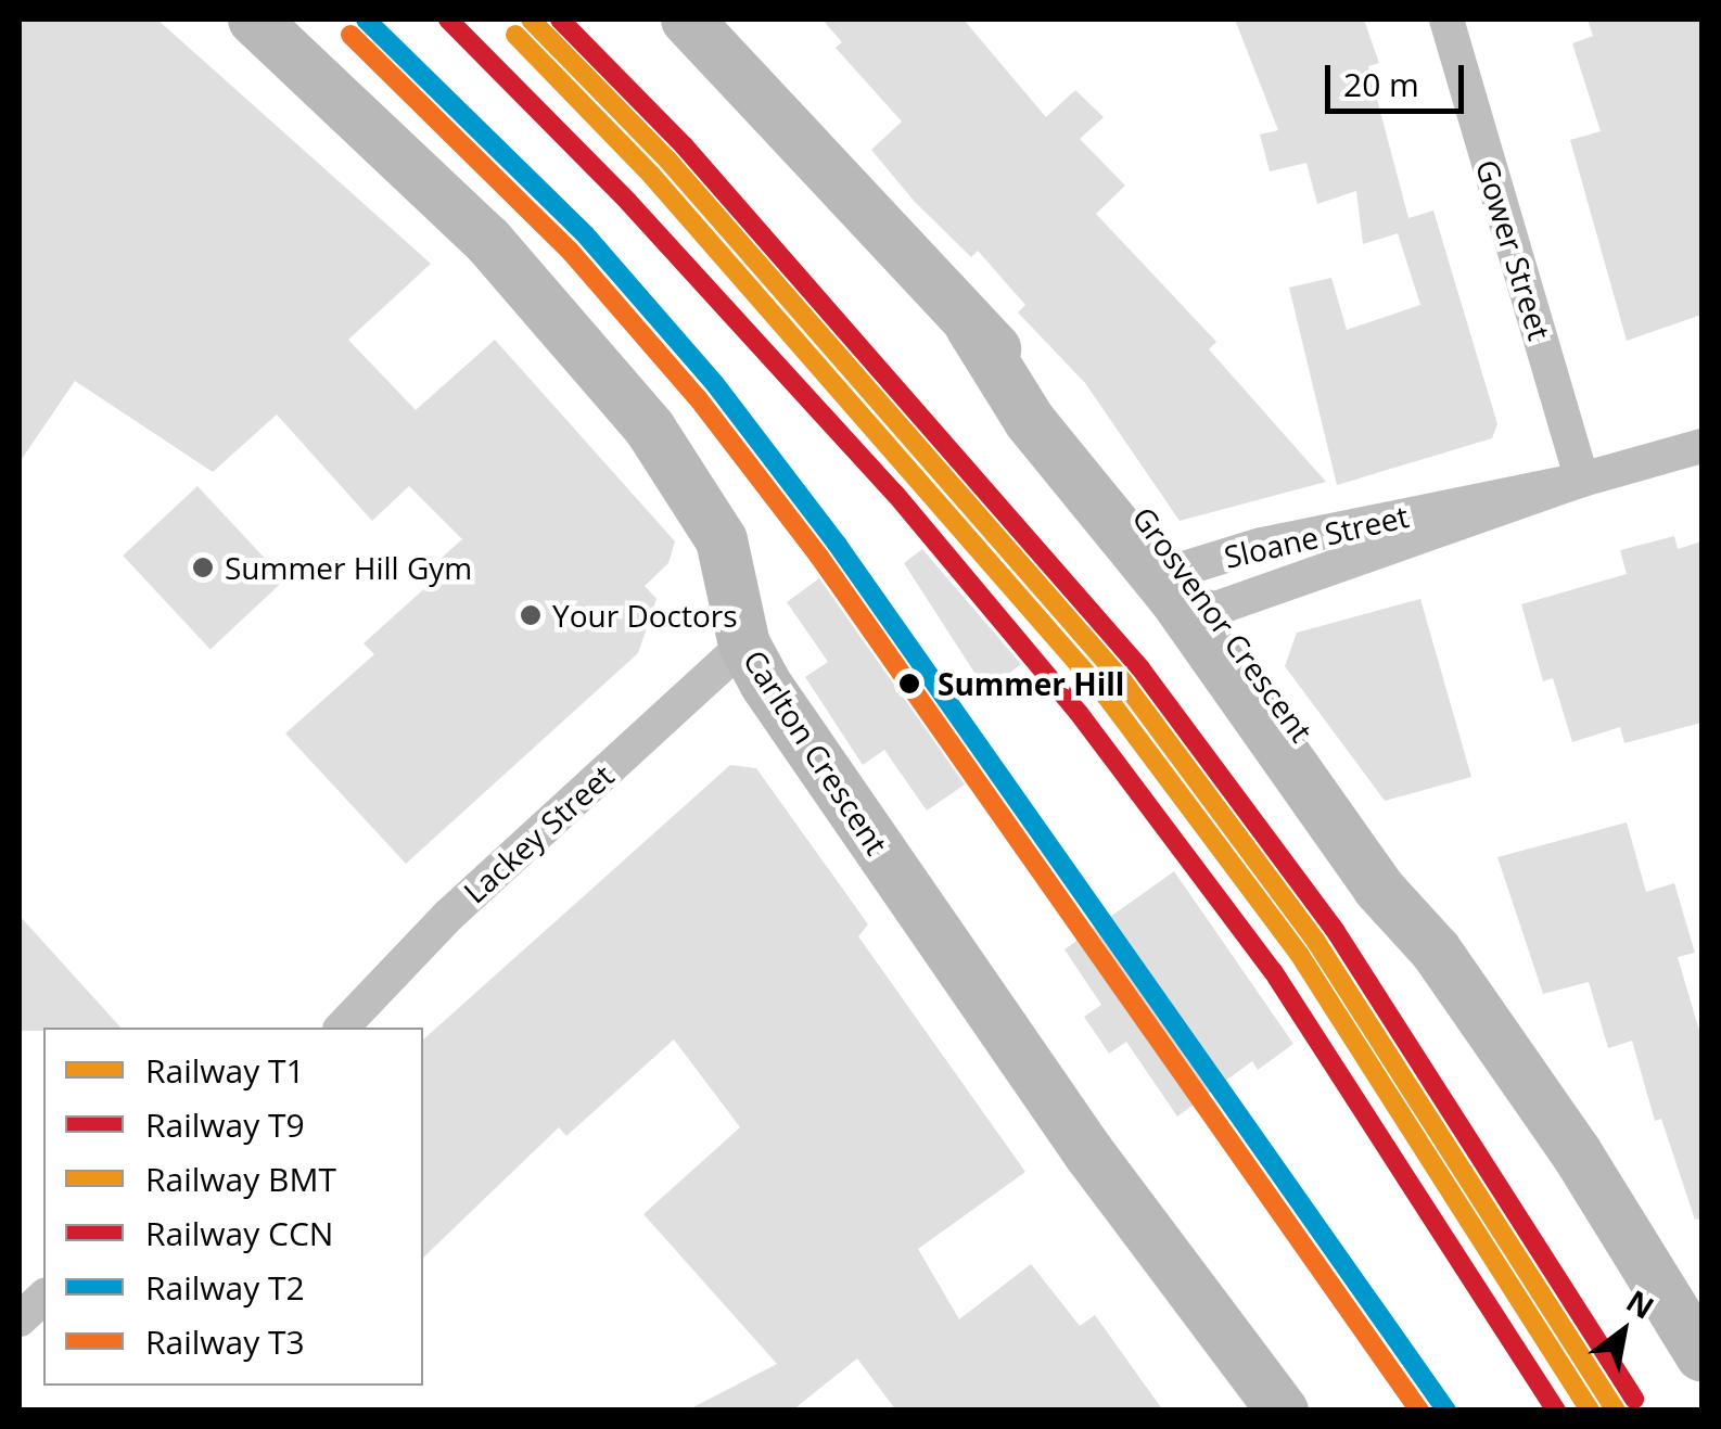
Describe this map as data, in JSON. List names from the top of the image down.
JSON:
{
  "streets": {
    "main road": ["Grosvenor Crescent", "Carlton Crescent"],
    "street": ["Gower Street", "Sloane Street", "Lackey Street"]
  },
  "crossings": [
    ["Gower Street", "Sloane Street"],
    ["Sloane Street", "Grosvenor Crescent"],
    ["Carlton Crescent", "Lackey Street"]
  ],
  "places": ["Summer Hill Gym", "Your Doctors", "Summer Hill"],
  "lines": [
    "rail line T1",
    "rail line T9",
    "rail line CCN",
    "rail line T2",
    "rail line BMT",
    "rail line T3"
  ],
  "legend": [
    "Railway T1",
    "Railway T9",
    "Railway BMT",
    "Railway CCN",
    "Railway T2",
    "Railway T3"
  ],
  "scale_bar": "20 m",
  "north": "top right"
}
